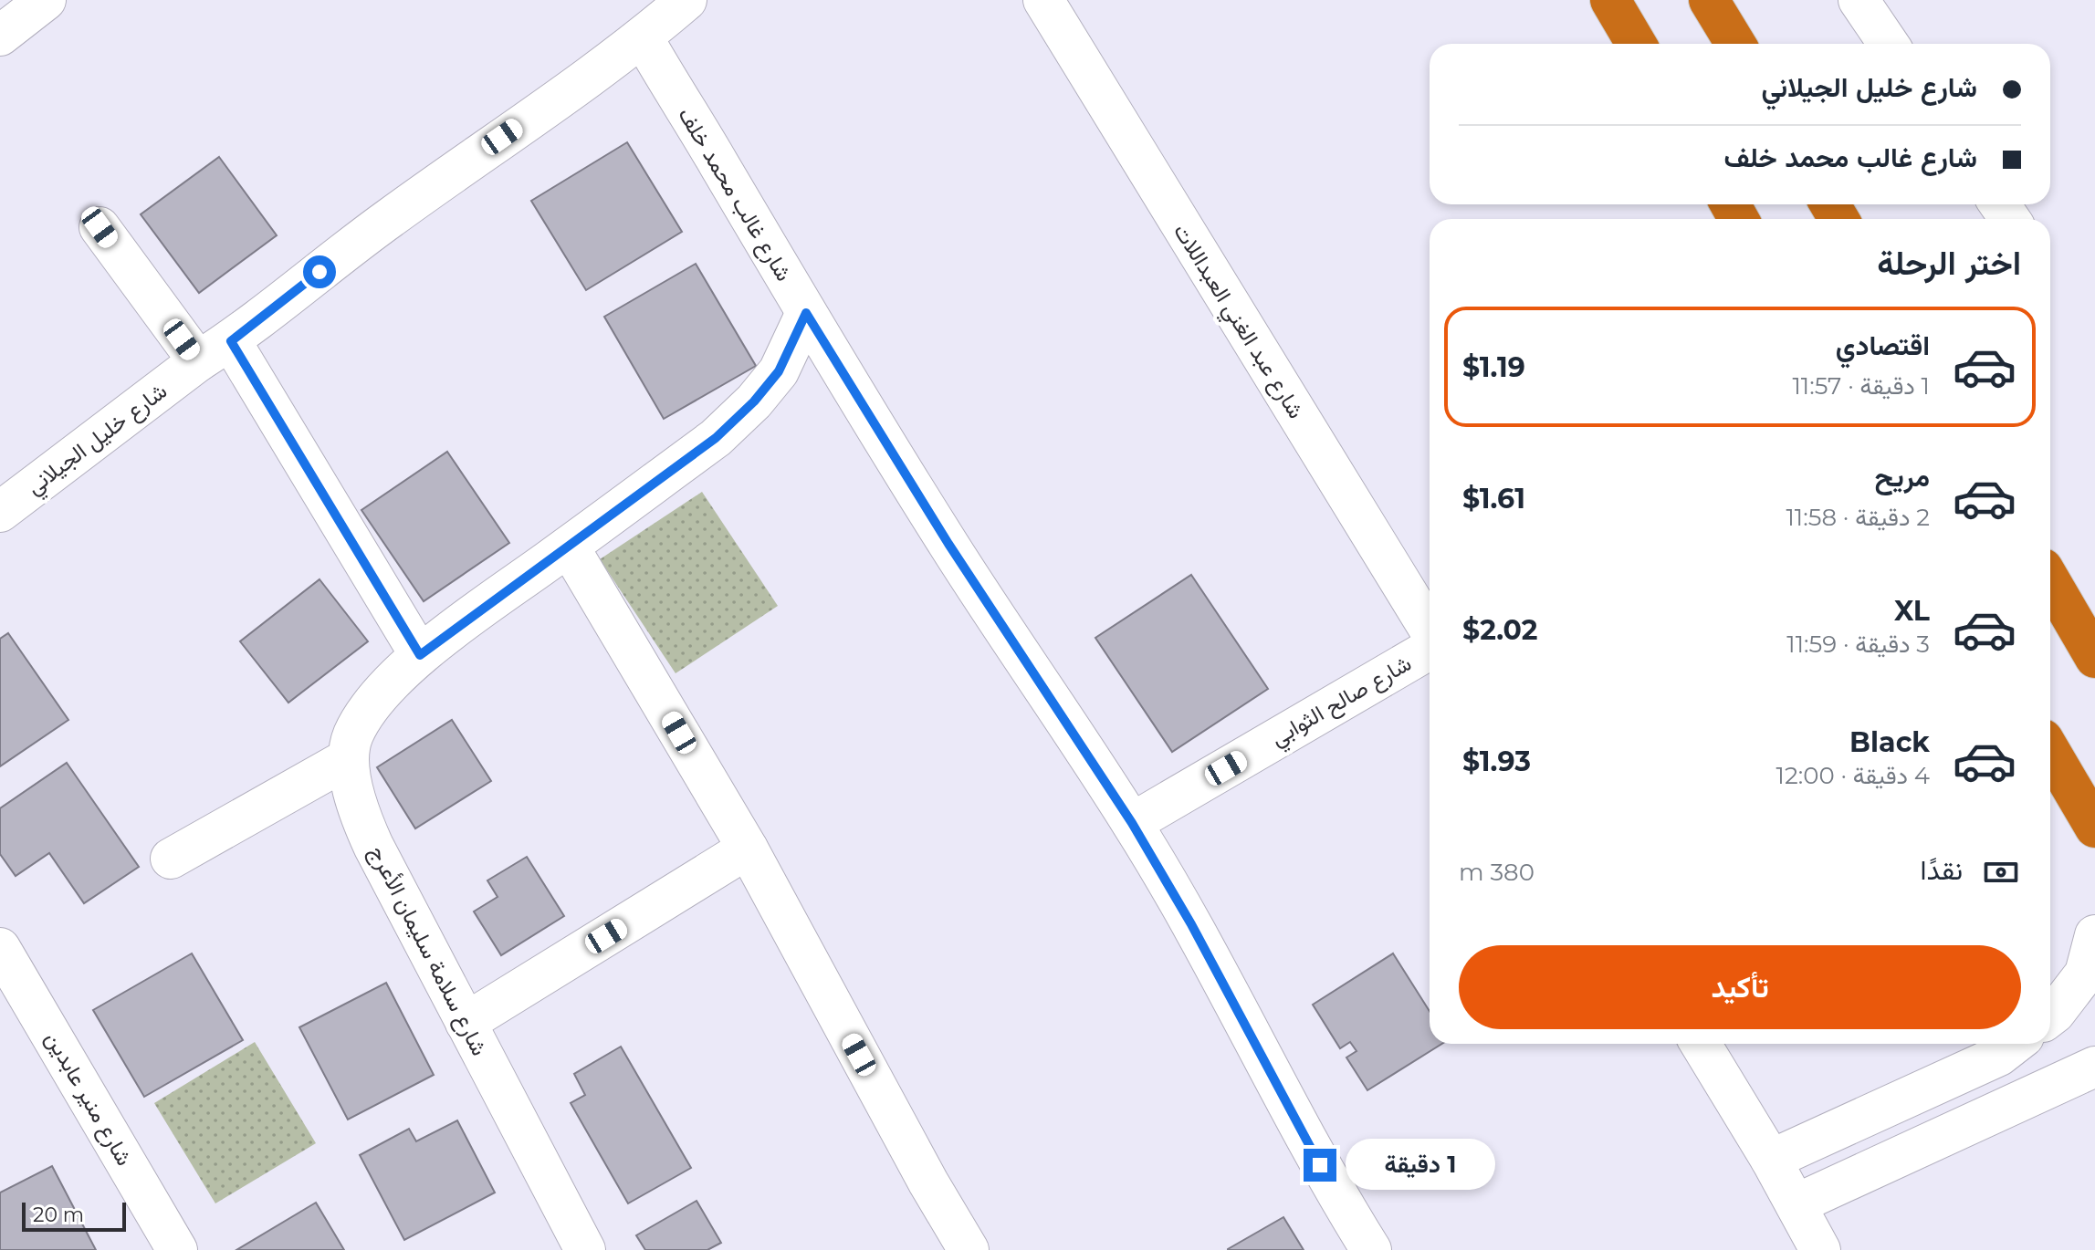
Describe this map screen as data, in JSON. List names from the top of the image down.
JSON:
{
  "streets": {
    "street": [
      "شارع غالب محمد خلف",
      "شارع عبد الغني العبداللات",
      "شارع خليل الجيلاني",
      "شارع صالح الثوابي",
      "شارع سلامة سليمان الأعرج",
      "شارع منير عابدين"
    ]
  },
  "crossings": [
    ["شارع غالب محمد خلف", "شارع خليل الجيلاني"],
    ["شارع غالب محمد خلف", "شارع صالح الثوابي"],
    ["شارع غالب محمد خلف", "شارع سلامة سليمان الأعرج"]
  ],
  "scale_bar": "20 m",
  "page": {
    "banner": ["شارع خليل الجيلاني", "شارع غالب محمد خلف"],
    "heading": "اختر الرحلة",
    "list": [
      {
        "name": "اقتصادي",
        "note": "1 دقيقة · 11:57",
        "value": "$1.19"
      },
      {
        "name": "مريح",
        "note": "2 دقيقة · 11:58",
        "value": "$1.61"
      },
      {
        "name": "XL",
        "note": "3 دقيقة · 11:59",
        "value": "$2.02"
      },
      {
        "name": "Black",
        "note": "4 دقيقة · 12:00",
        "value": "$1.93"
      }
    ],
    "pay": ["نقدًا", "380 m"],
    "buttons": "تأكيد",
    "bubble": "1 دقيقة",
    "scale": "20 m"
  }
}
